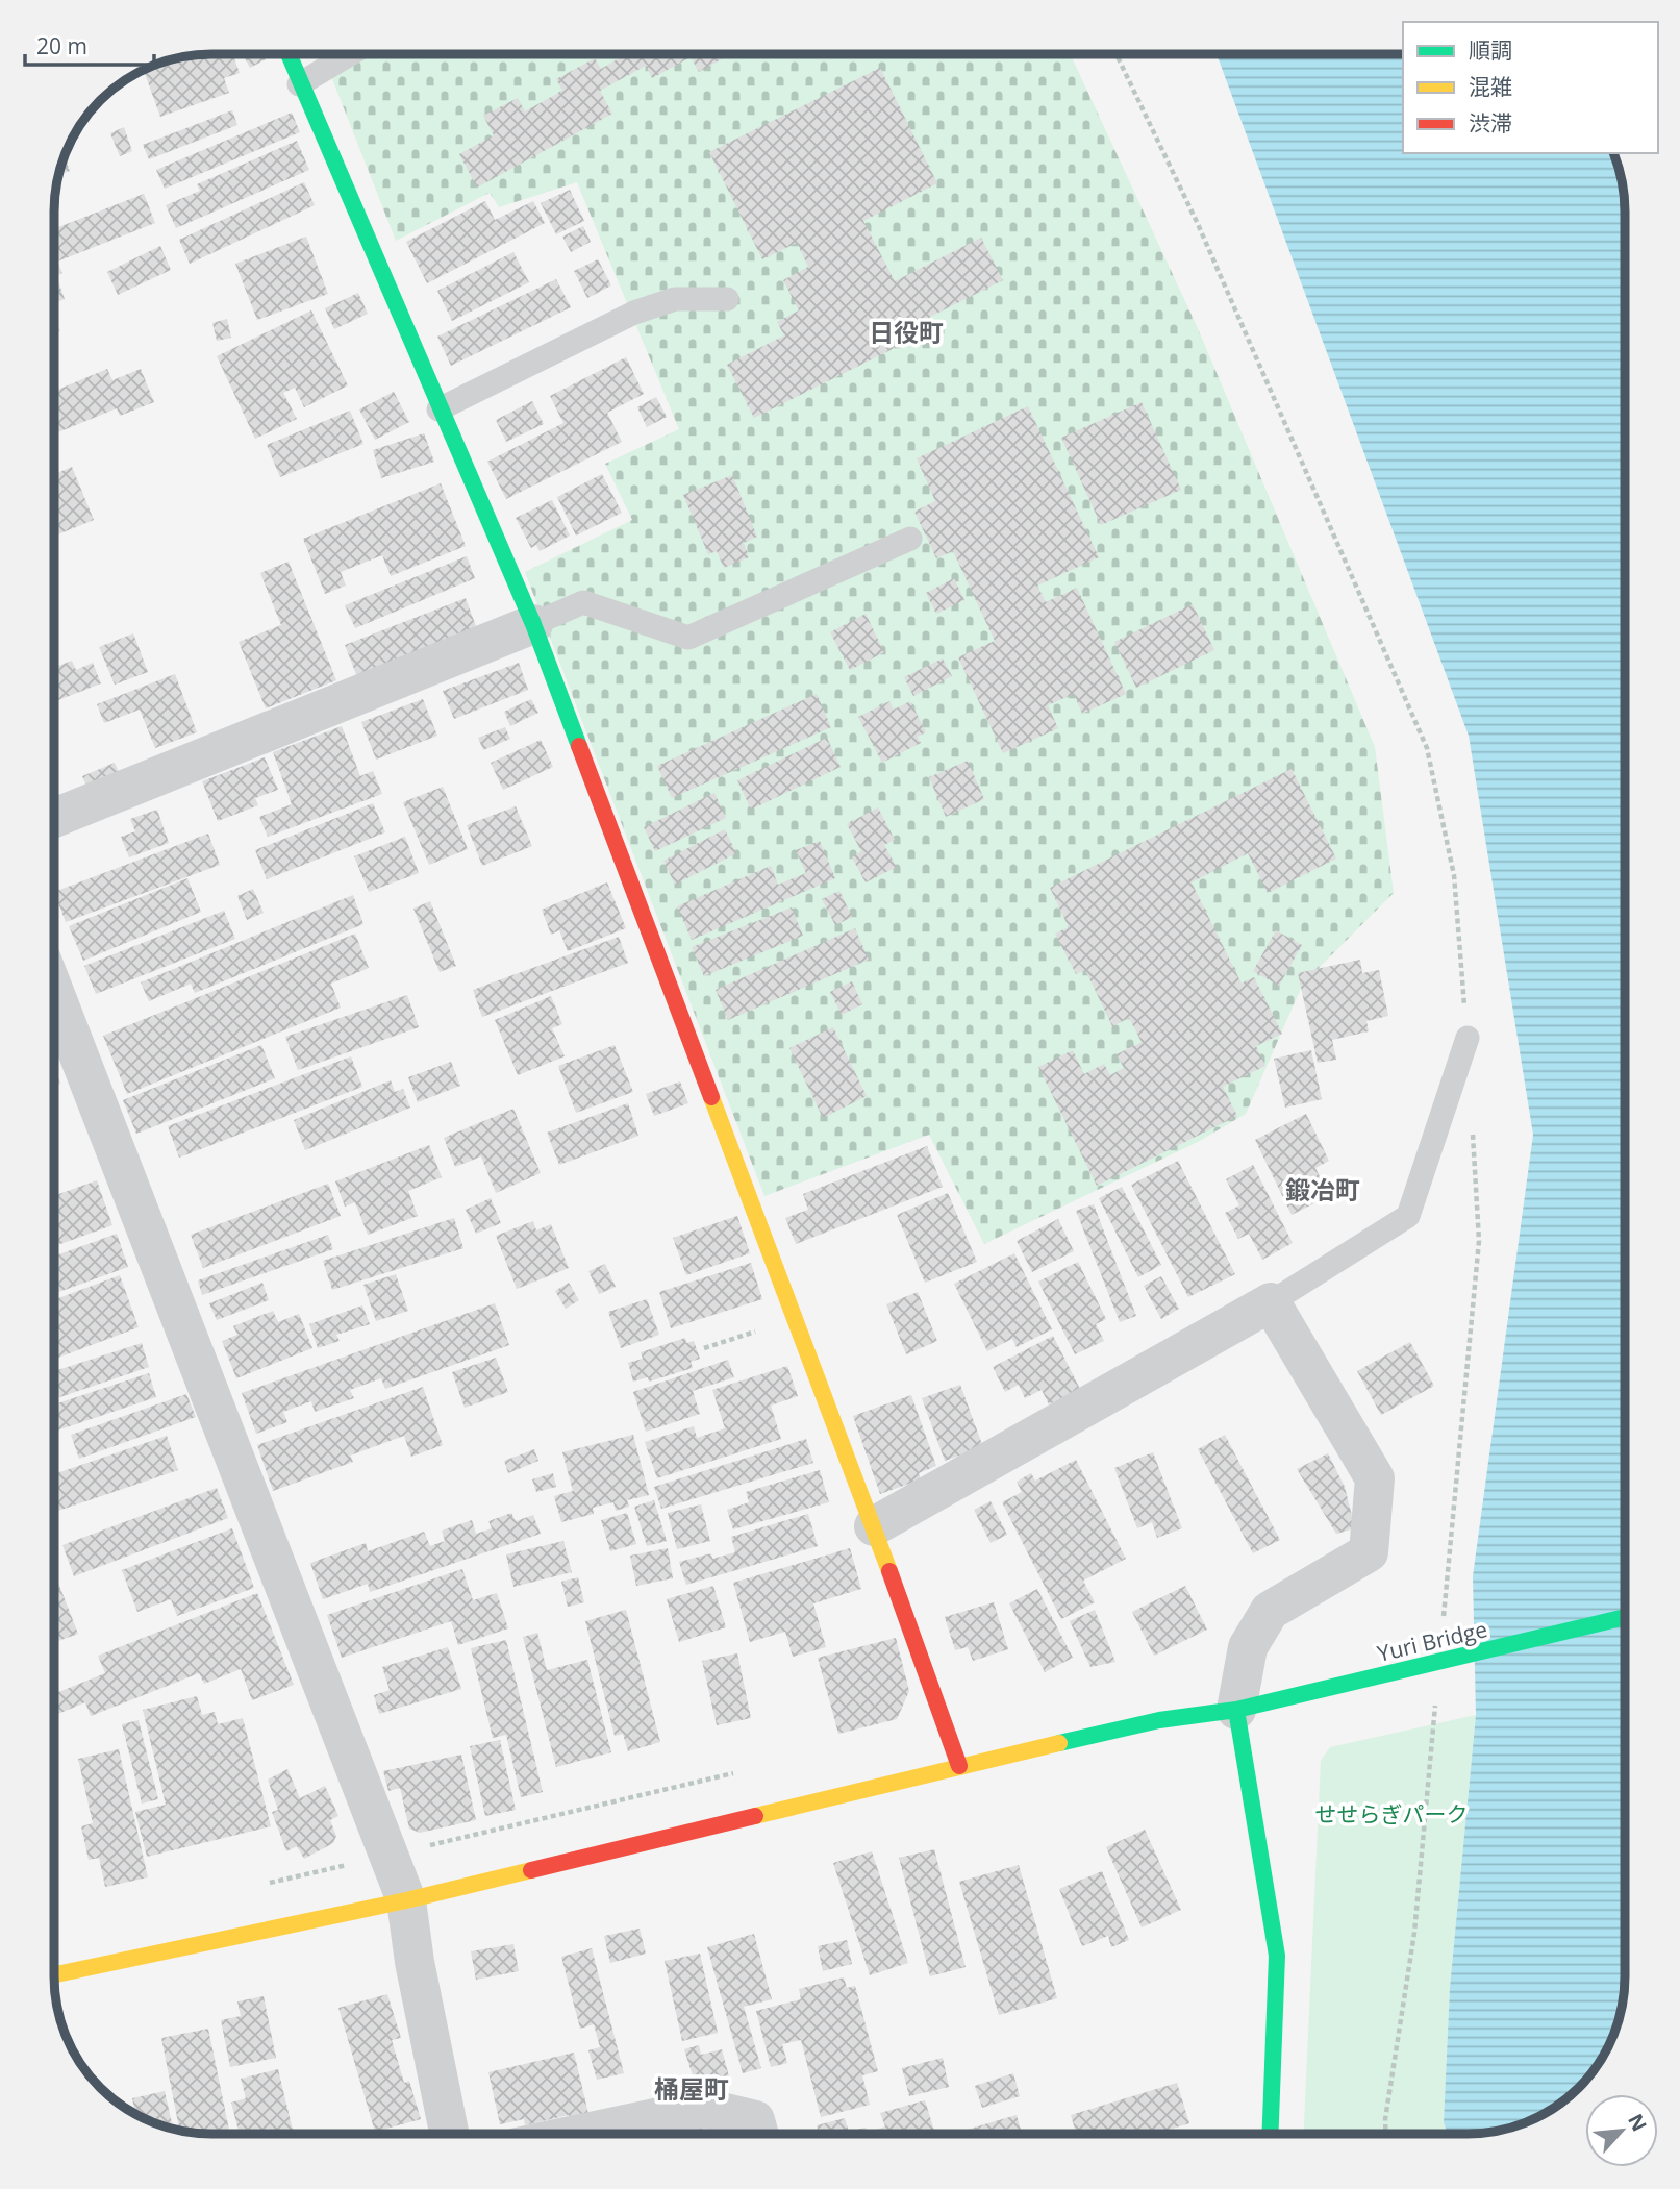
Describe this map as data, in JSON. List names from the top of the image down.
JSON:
{
  "streets": {
    "street": ["Yuri Bridge"]
  },
  "districts": ["日役町", "鍛冶町", "桶屋町"],
  "parks": ["せせらぎパーク"],
  "legend": ["順調", "混雑", "渋滞"],
  "scale_bar": "20 m",
  "north": "top right"
}
